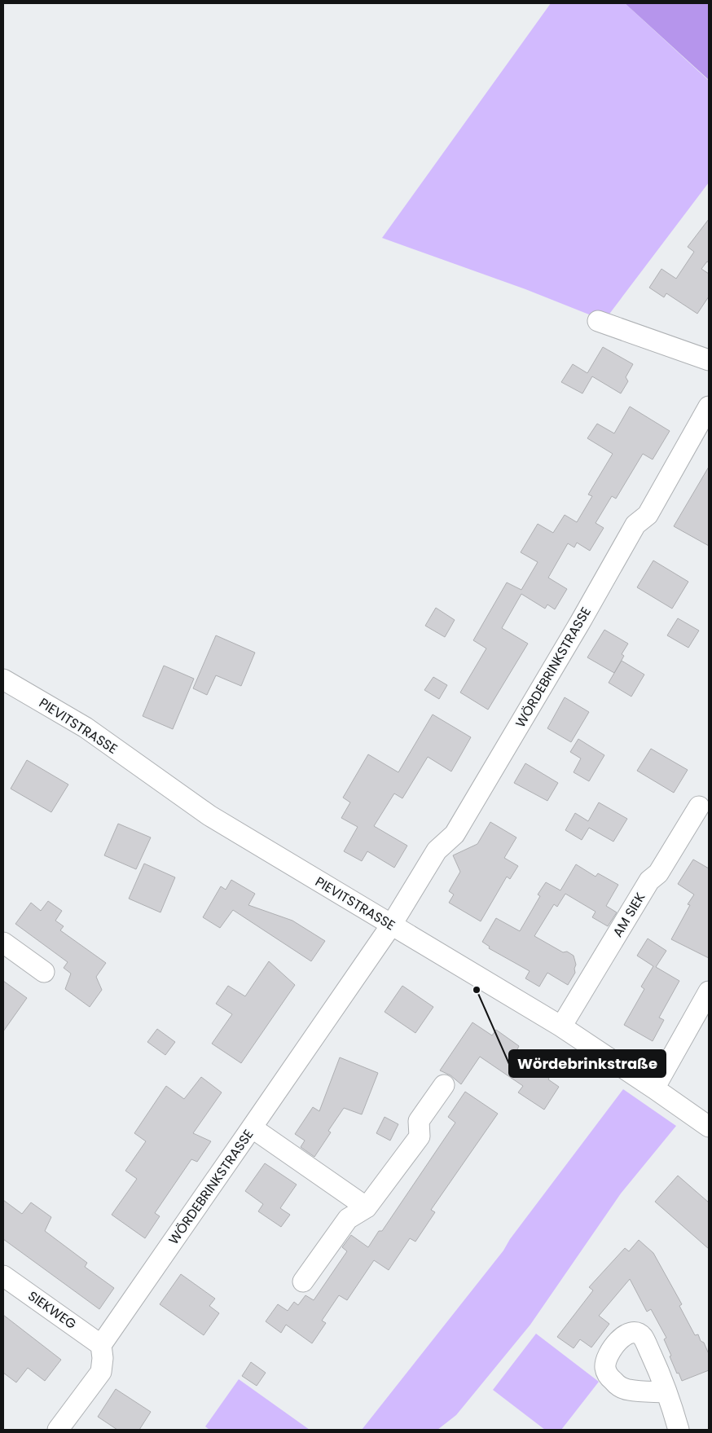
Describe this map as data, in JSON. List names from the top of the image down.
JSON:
{
  "streets": {
    "street": [
      "WÖRDEBRINKSTRASSE",
      "PIEVITSTRASSE",
      "AM SIEK",
      "SIEKWEG"
    ]
  },
  "crossings": [
    ["WÖRDEBRINKSTRASSE", "PIEVITSTRASSE"],
    ["WÖRDEBRINKSTRASSE", "SIEKWEG"],
    ["PIEVITSTRASSE", "AM SIEK"]
  ],
  "places": ["Wördebrinkstraße"]
}
